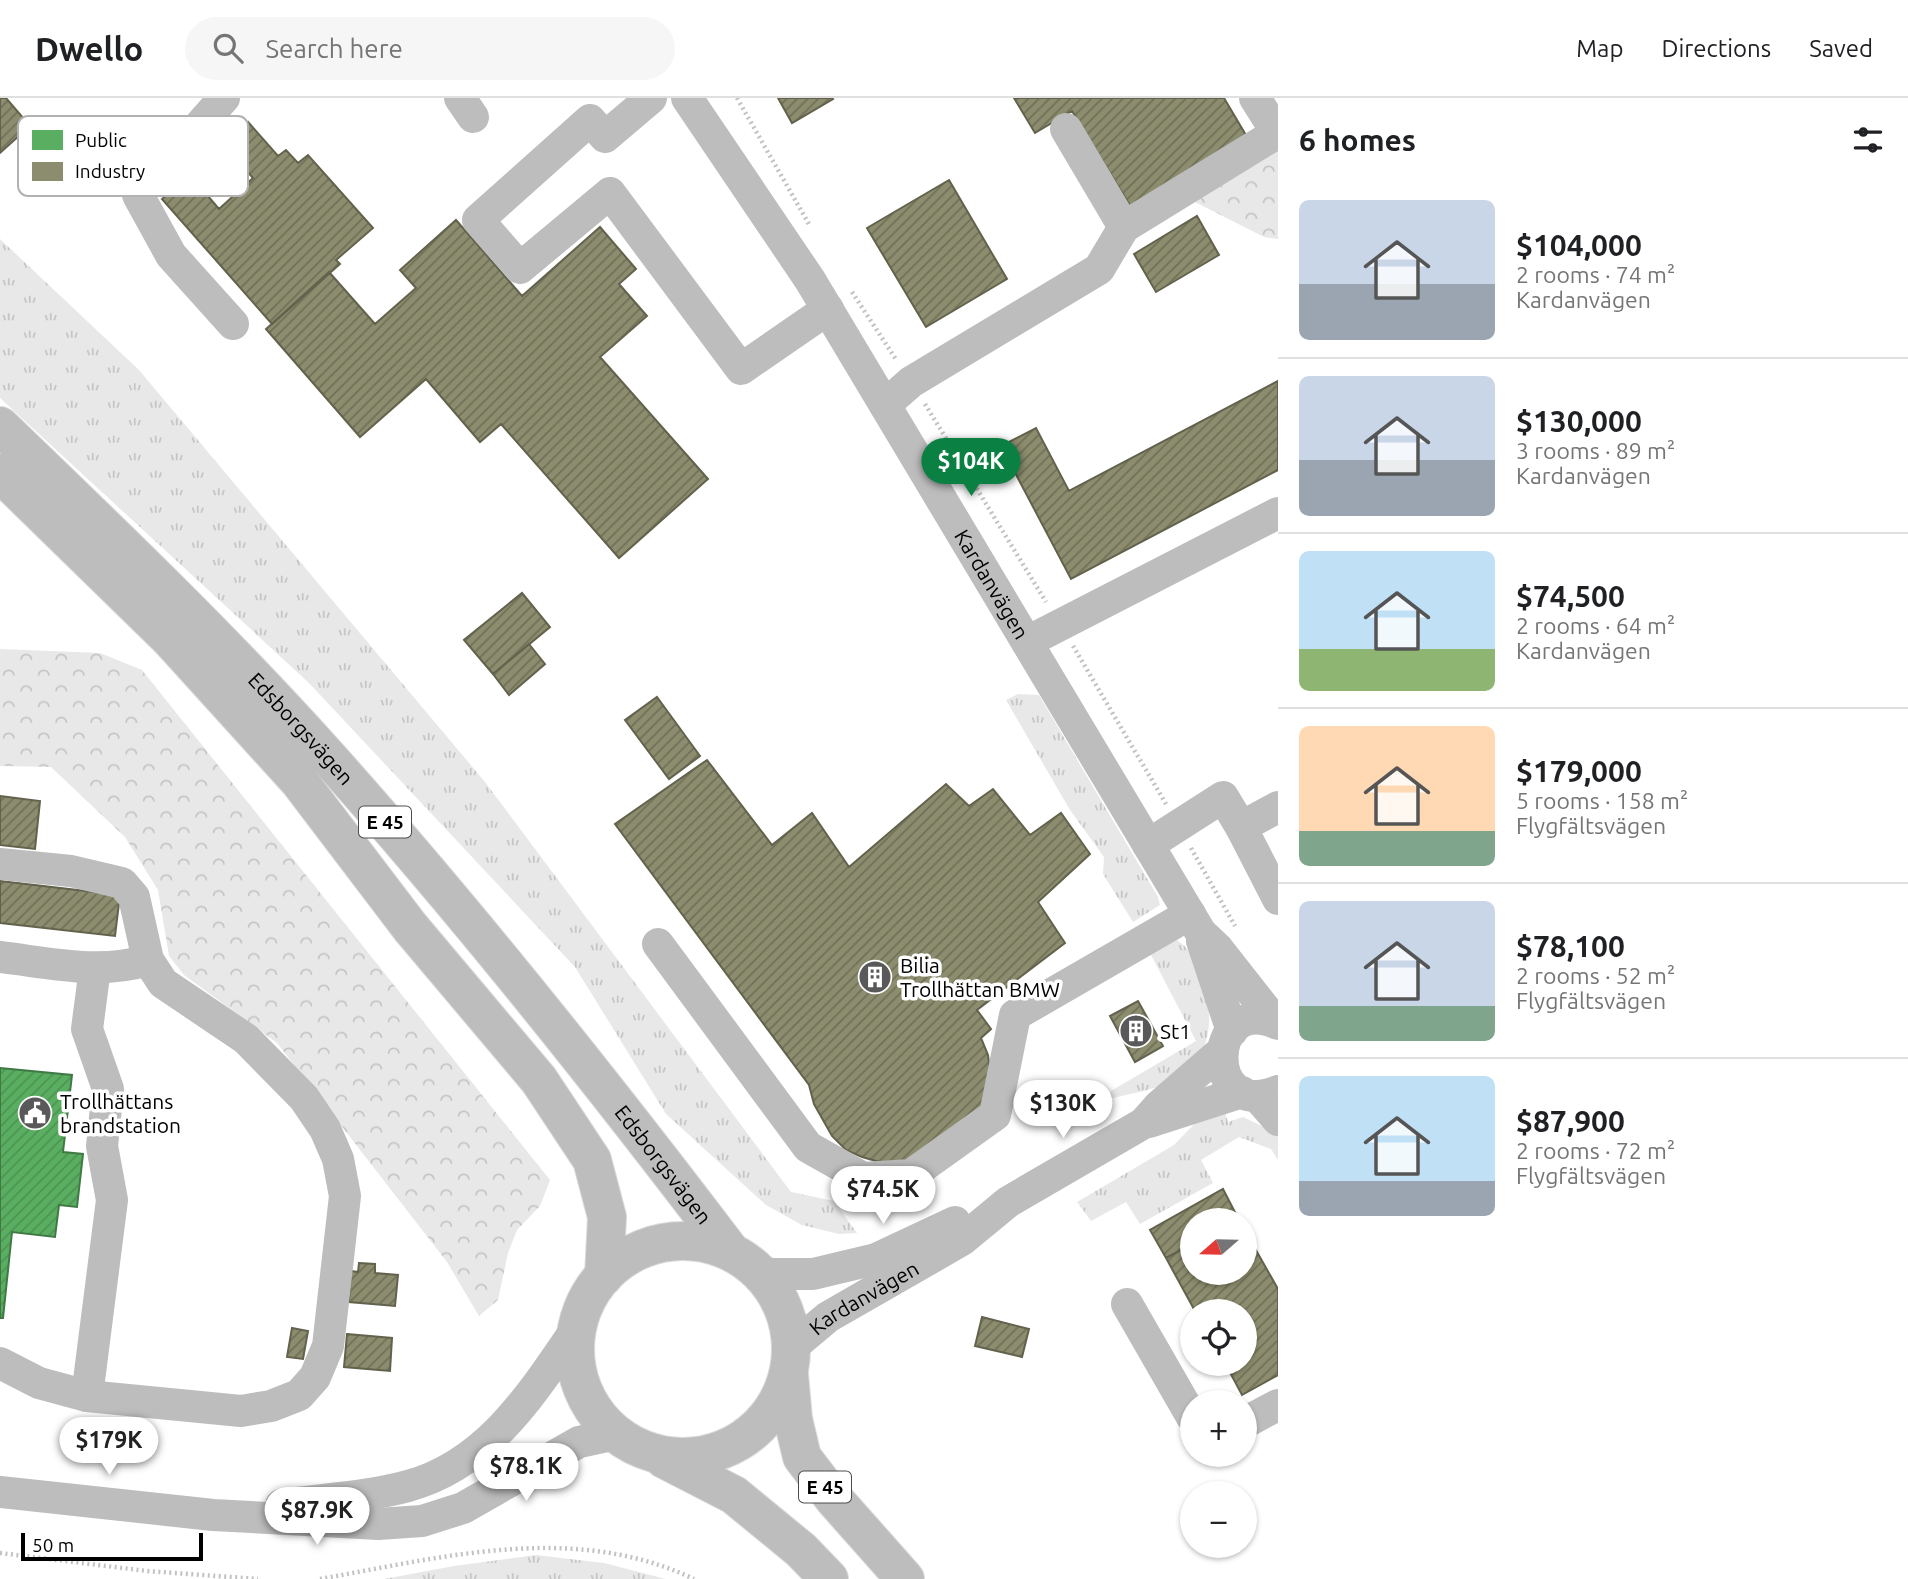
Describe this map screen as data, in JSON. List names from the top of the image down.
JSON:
{
  "streets": {
    "highway": ["Edsborgsvägen", "E 45"],
    "street": ["Kardanvägen"]
  },
  "crossings": [
    ["Kardanvägen", "Edsborgsvägen"],
    ["Kardanvägen", "E 45"],
    ["Edsborgsvägen", "E 45"]
  ],
  "places": {
    "building": ["Bilia Trollhättan BMW", "St1"],
    "public building": ["Trollhättans brandstation"]
  },
  "legend": ["Public", "Industry"],
  "scale_bar": "50 m",
  "north": "left",
  "page": {
    "header": "Dwello",
    "search": "Search here",
    "nav": ["Map", "Directions", "Saved"],
    "heading": "6 homes",
    "list": [
      {
        "name": "$104,000",
        "note": "2 rooms · 74 m² · Kardanvägen"
      },
      {
        "name": "$130,000",
        "note": "3 rooms · 89 m² · Kardanvägen"
      },
      {
        "name": "$74,500",
        "note": "2 rooms · 64 m² · Kardanvägen"
      },
      {
        "name": "$179,000",
        "note": "5 rooms · 158 m² · Flygfältsvägen"
      },
      {
        "name": "$78,100",
        "note": "2 rooms · 52 m² · Flygfältsvägen"
      },
      {
        "name": "$87,900",
        "note": "2 rooms · 72 m² · Flygfältsvägen"
      }
    ],
    "price": [
      "$104K",
      "$130K",
      "$74.5K",
      "$179K",
      "$78.1K",
      "$87.9K"
    ],
    "map_buttons": ["+", "−"],
    "scale": "50 m"
  }
}
